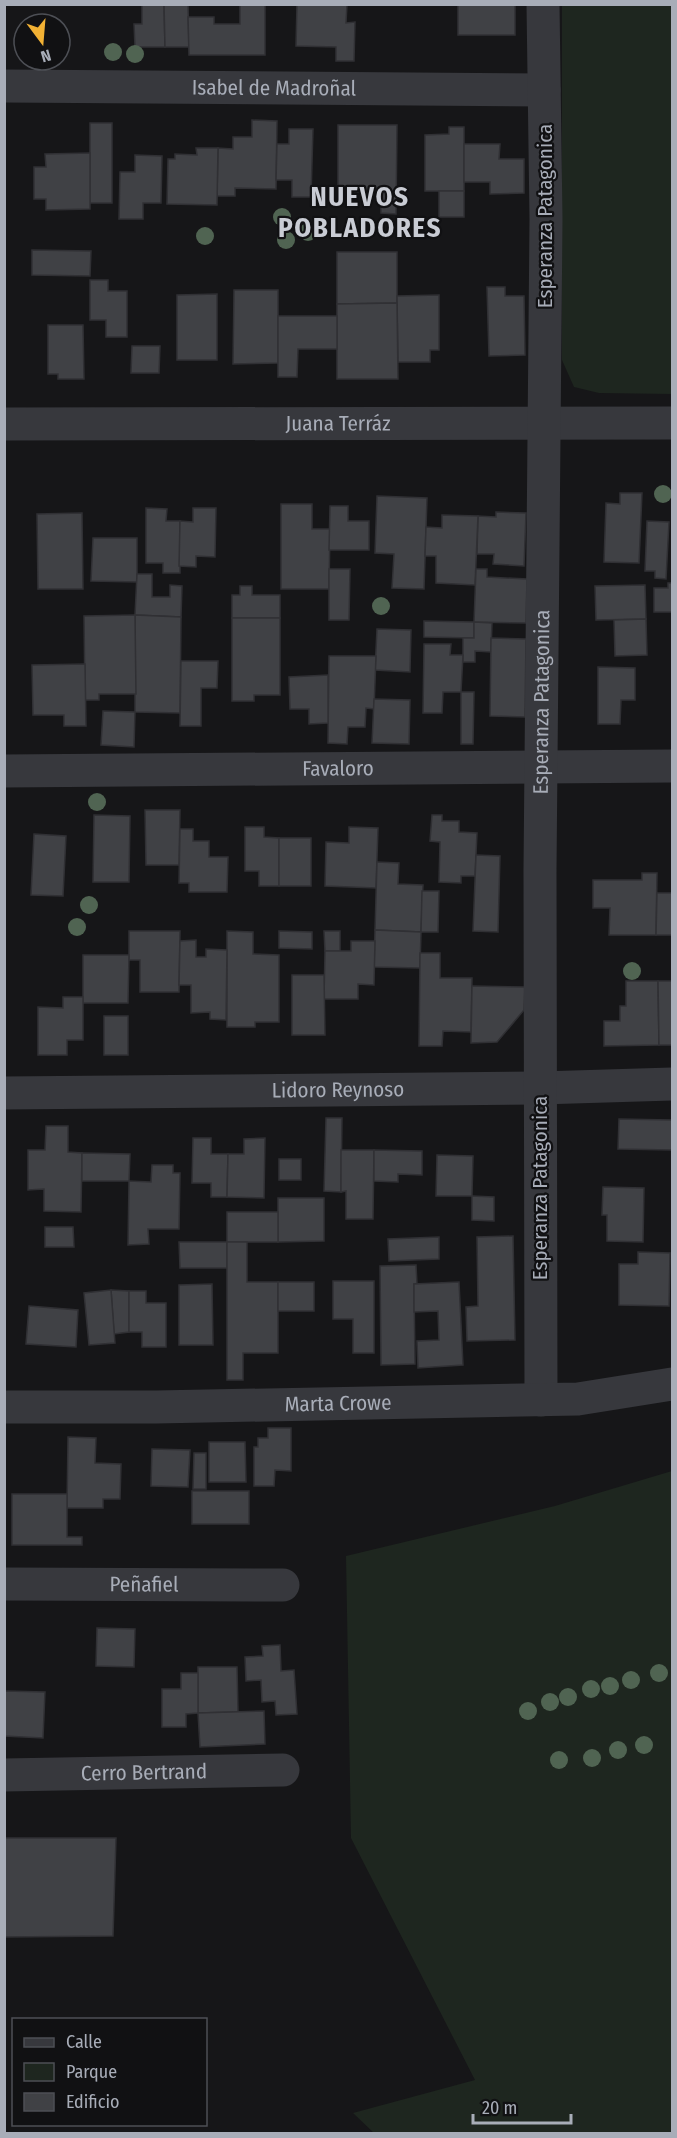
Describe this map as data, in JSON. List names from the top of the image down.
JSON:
{
  "streets": {
    "street": [
      "Isabel de Madroñal",
      "Esperanza Patagonica",
      "Juana Terráz",
      "Favaloro",
      "Lidoro Reynoso",
      "Marta Crowe",
      "Peñafiel",
      "Cerro Bertrand"
    ]
  },
  "crossings": [
    ["Isabel de Madroñal", "Esperanza Patagonica"],
    ["Esperanza Patagonica", "Juana Terráz"],
    ["Esperanza Patagonica", "Favaloro"],
    ["Esperanza Patagonica", "Lidoro Reynoso"],
    ["Esperanza Patagonica", "Marta Crowe"]
  ],
  "districts": ["NUEVOS POBLADORES"],
  "legend": ["Calle", "Parque", "Edificio"],
  "scale_bar": "20 m",
  "north": "bottom"
}
